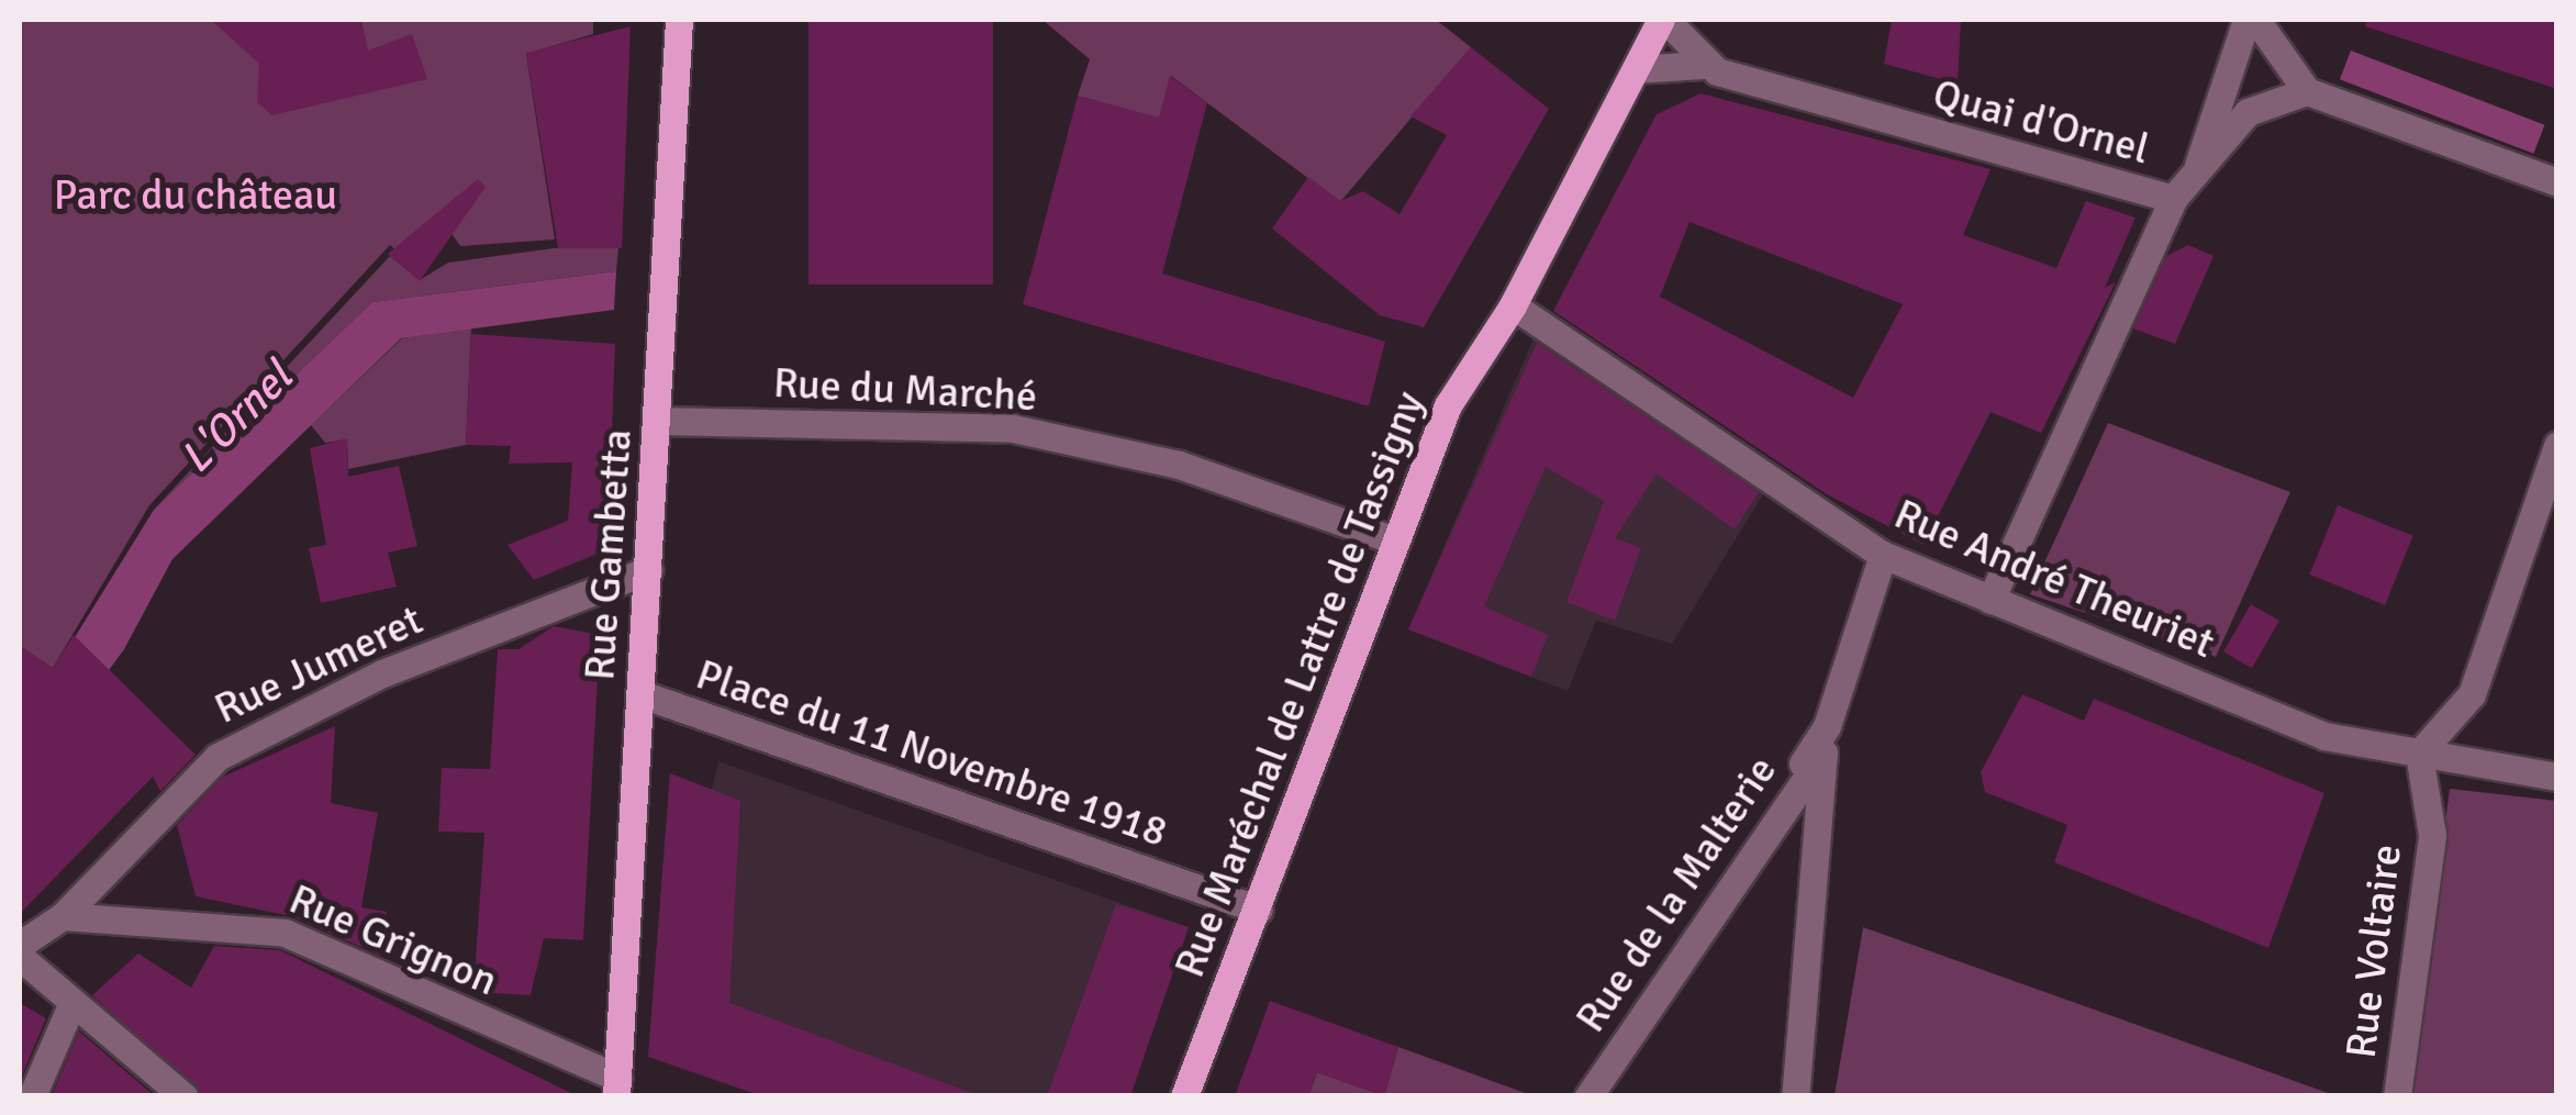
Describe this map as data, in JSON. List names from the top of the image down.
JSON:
{
  "streets": {
    "main road": ["Rue Gambetta", "Rue Maréchal de Lattre de Tassigny"],
    "street": [
      "Quai d'Ornel",
      "Rue du Marché",
      "Rue André Theuriet",
      "Rue Jumeret",
      "Place du 11 Novembre 1918",
      "Rue de la Malterie",
      "Rue Grignon",
      "Rue Voltaire"
    ]
  },
  "crossings": [
    ["Rue du Marché", "Rue Gambetta"],
    ["Rue du Marché", "Rue Maréchal de Lattre de Tassigny"],
    ["Rue Gambetta", "Rue Jumeret"],
    ["Rue Gambetta", "Place du 11 Novembre 1918"],
    ["Rue Gambetta", "Rue Grignon"],
    ["Rue André Theuriet", "Rue Maréchal de Lattre de Tassigny"],
    ["Rue André Theuriet", "Rue de la Malterie"],
    ["Rue André Theuriet", "Rue Voltaire"],
    ["Rue Jumeret", "Rue Grignon"],
    ["Rue Maréchal de Lattre de Tassigny", "Place du 11 Novembre 1918"]
  ],
  "water": ["L'Ornel"],
  "parks": ["Parc du château"]
}
